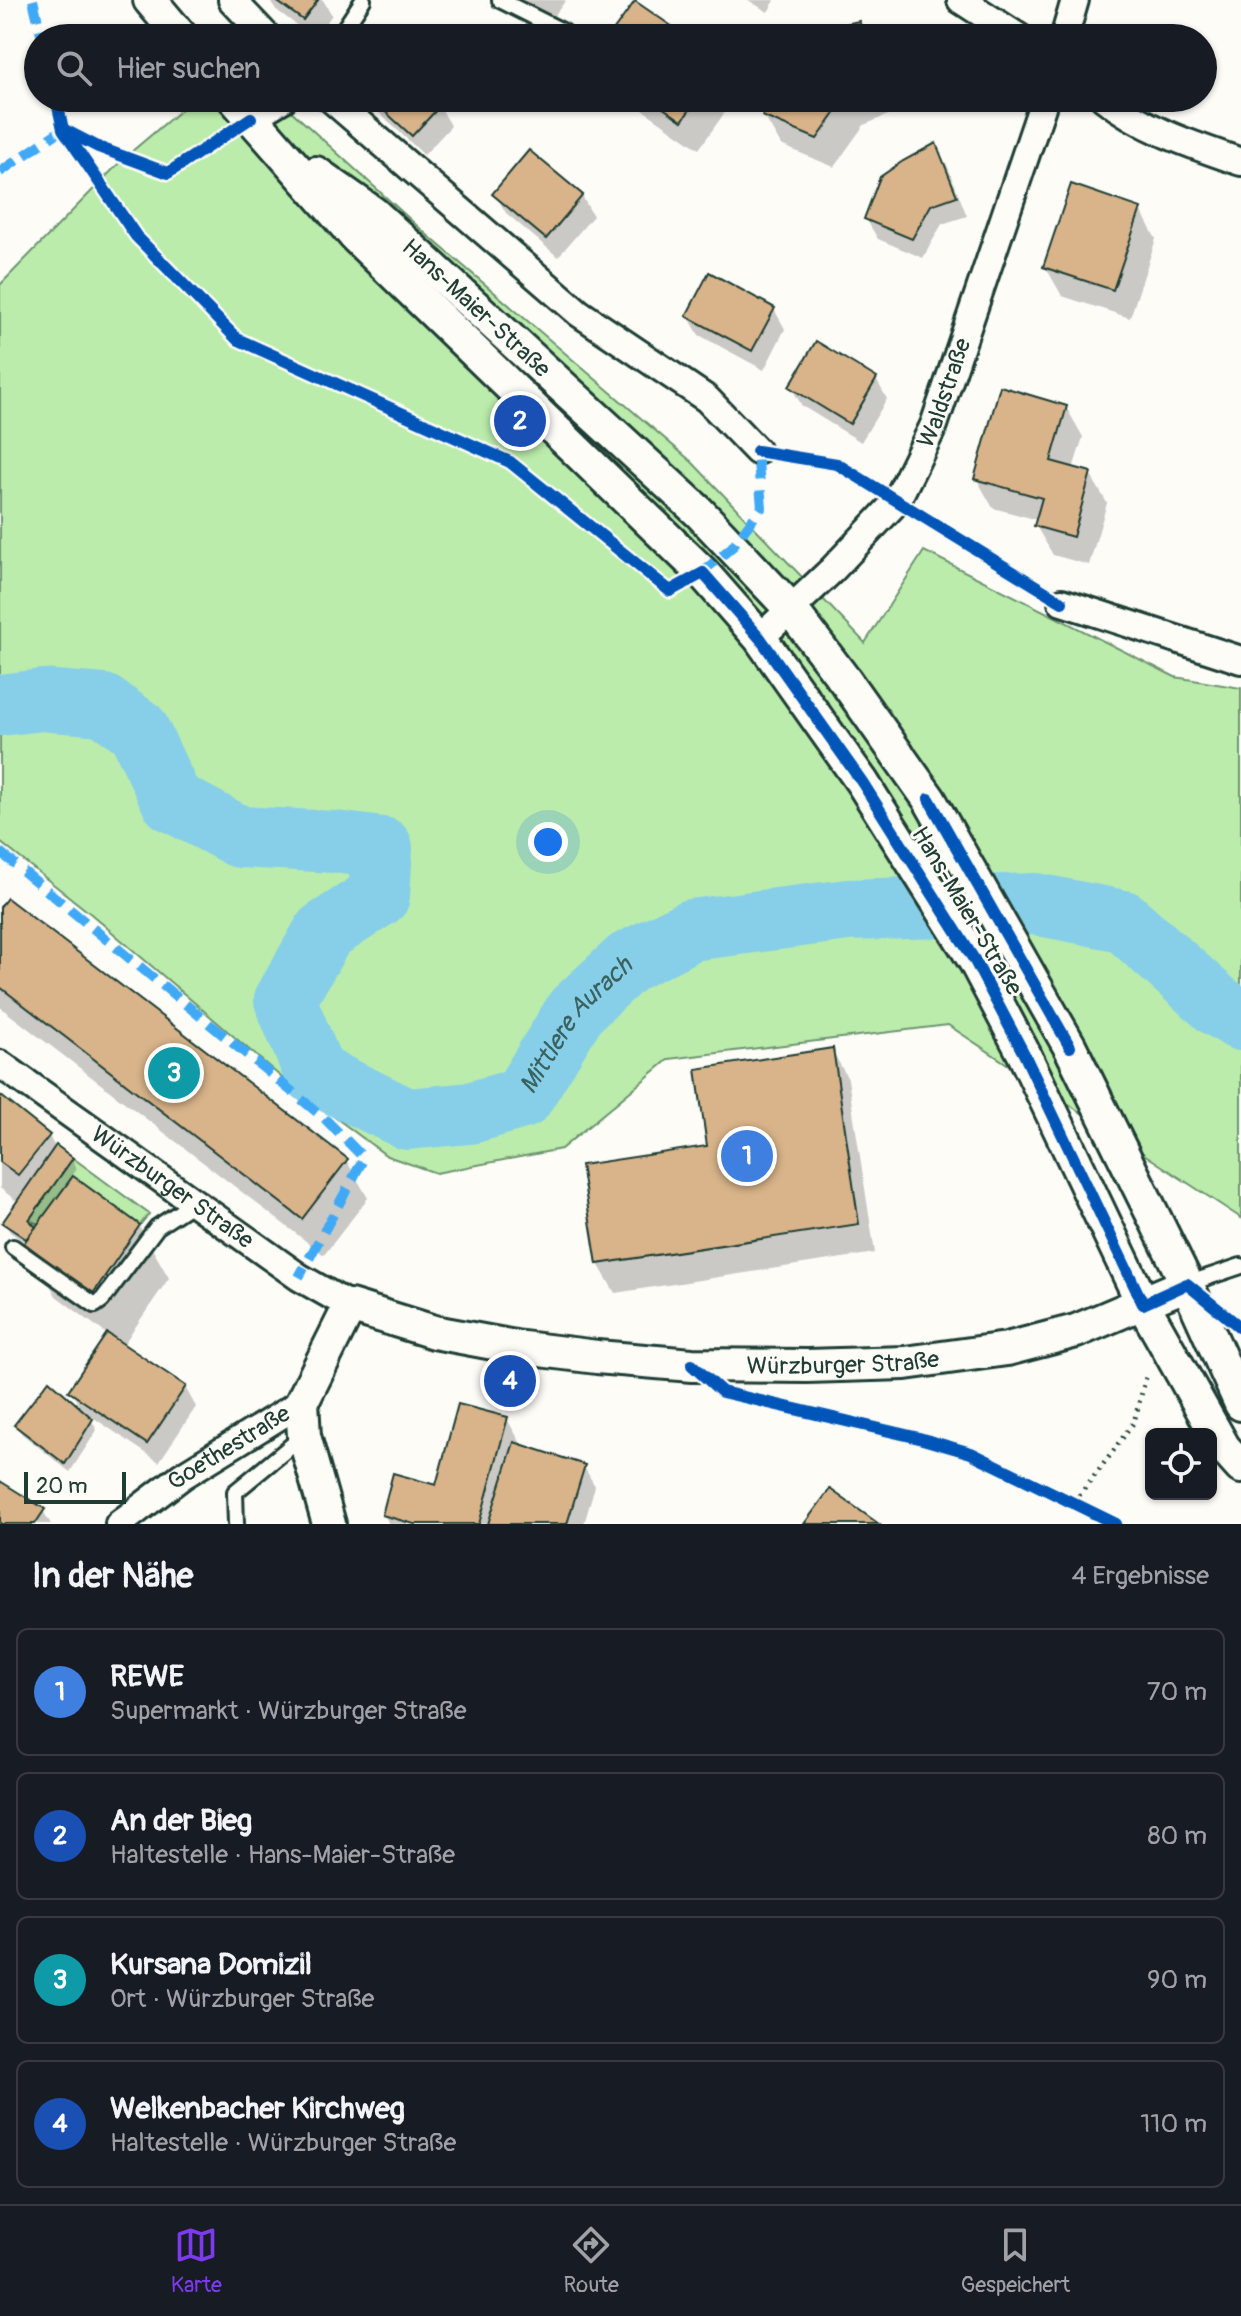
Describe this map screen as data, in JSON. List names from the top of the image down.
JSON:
{
  "streets": {
    "street": [
      "Hans-Maier-Straße",
      "Waldstraße",
      "Würzburger Straße",
      "Goethestraße"
    ]
  },
  "crossings": [
    ["Hans-Maier-Straße", "Waldstraße"],
    ["Hans-Maier-Straße", "Würzburger Straße"]
  ],
  "water": ["Mittlere Aurach"],
  "scale_bar": "20 m",
  "page": {
    "search": "Hier suchen",
    "pins": [
      "2",
      "3",
      "1",
      "4"
    ],
    "scale": "20 m",
    "heading": ["In der Nähe", "4 Ergebnisse"],
    "list": [
      {
        "mark": "1",
        "name": "REWE",
        "note": "Supermarkt · Würzburger Straße",
        "value": "70 m"
      },
      {
        "mark": "2",
        "name": "An der Bieg",
        "note": "Haltestelle · Hans-Maier-Straße",
        "value": "80 m"
      },
      {
        "mark": "3",
        "name": "Kursana Domizil",
        "note": "Ort · Würzburger Straße",
        "value": "90 m"
      },
      {
        "mark": "4",
        "name": "Welkenbacher Kirchweg",
        "note": "Haltestelle · Würzburger Straße",
        "value": "110 m"
      }
    ],
    "nav": ["Karte", "Route", "Gespeichert"]
  }
}
